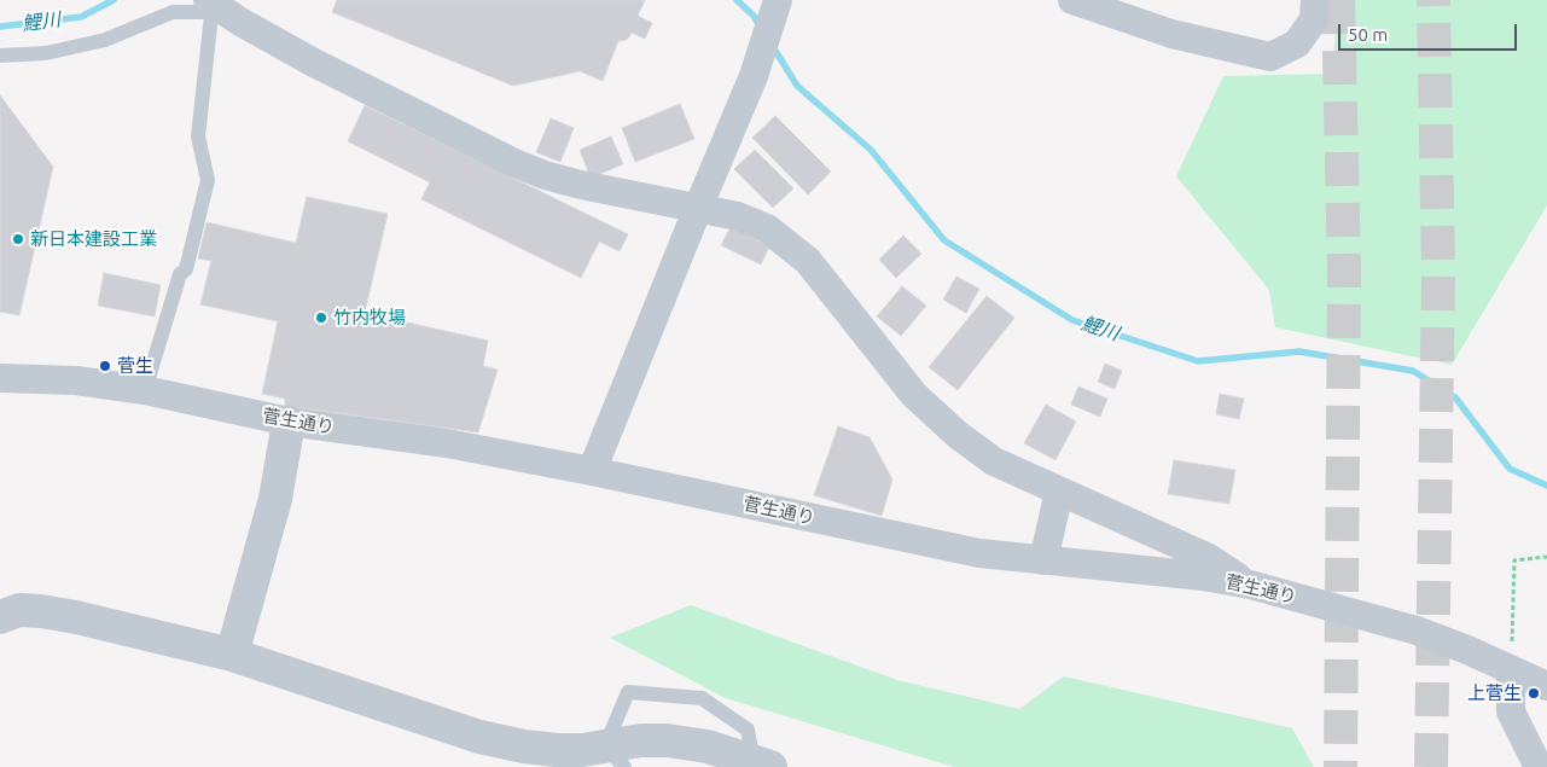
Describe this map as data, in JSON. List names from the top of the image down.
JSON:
{
  "streets": {
    "street": ["菅生通り"]
  },
  "water": ["鯉川"],
  "places": [
    "新日本建設工業",
    "竹内牧場",
    "菅生",
    "上菅生"
  ],
  "scale_bar": "50 m"
}
